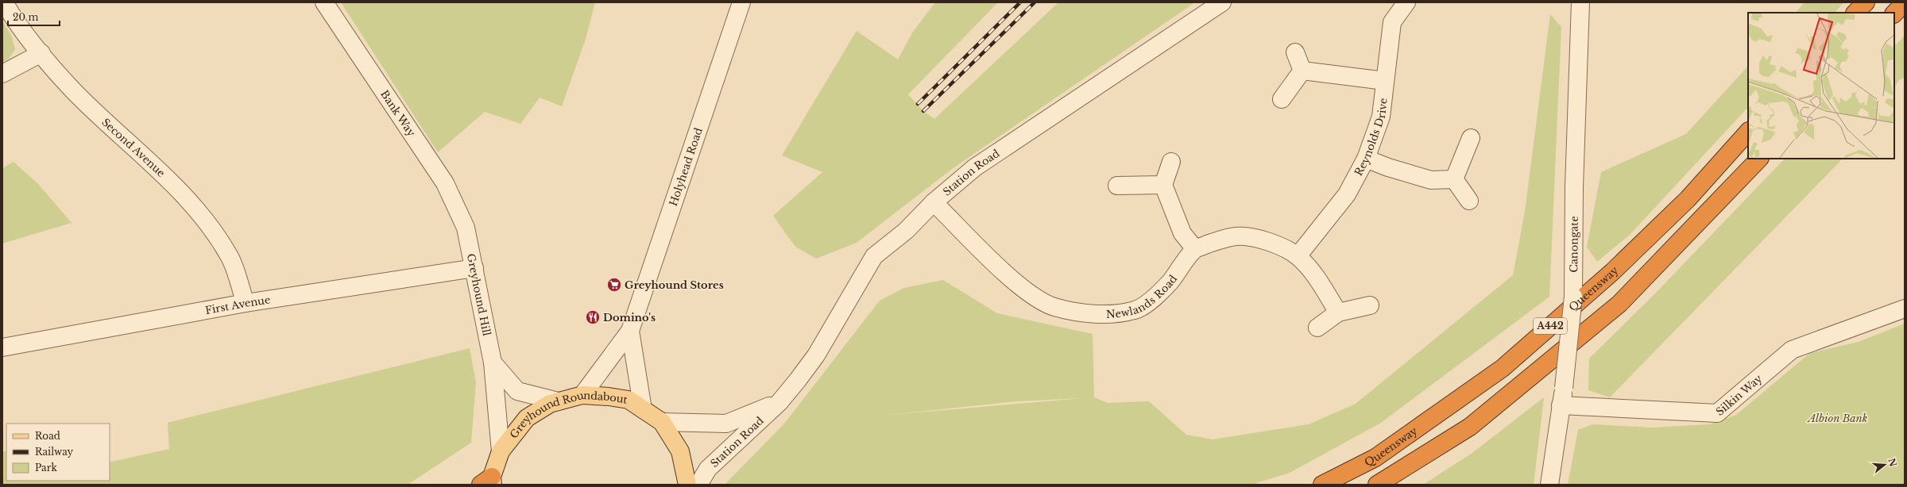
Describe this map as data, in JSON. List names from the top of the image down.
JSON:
{
  "streets": {
    "highway": ["Queensway", "A442"],
    "main road": ["Greyhound Roundabout"],
    "street": [
      "Bank Way",
      "Reynolds Drive",
      "Second Avenue",
      "Holyhead Road",
      "Station Road",
      "Canongate",
      "Newlands Road",
      "Greyhound Hill",
      "First Avenue",
      "Silkin Way"
    ]
  },
  "crossings": [
    ["Bank Way", "Greyhound Hill"],
    ["Second Avenue", "First Avenue"],
    ["Station Road", "Newlands Road"],
    ["Station Road", "Greyhound Roundabout"],
    ["Canongate", "Silkin Way"],
    ["Greyhound Hill", "First Avenue"],
    ["Greyhound Hill", "Greyhound Roundabout"]
  ],
  "parks": ["Albion Bank"],
  "places": {
    "supermarket": ["Greyhound Stores"],
    "restaurant": ["Domino's"]
  },
  "legend": ["Road", "Railway", "Park"],
  "scale_bar": "20 m",
  "north": "right"
}
